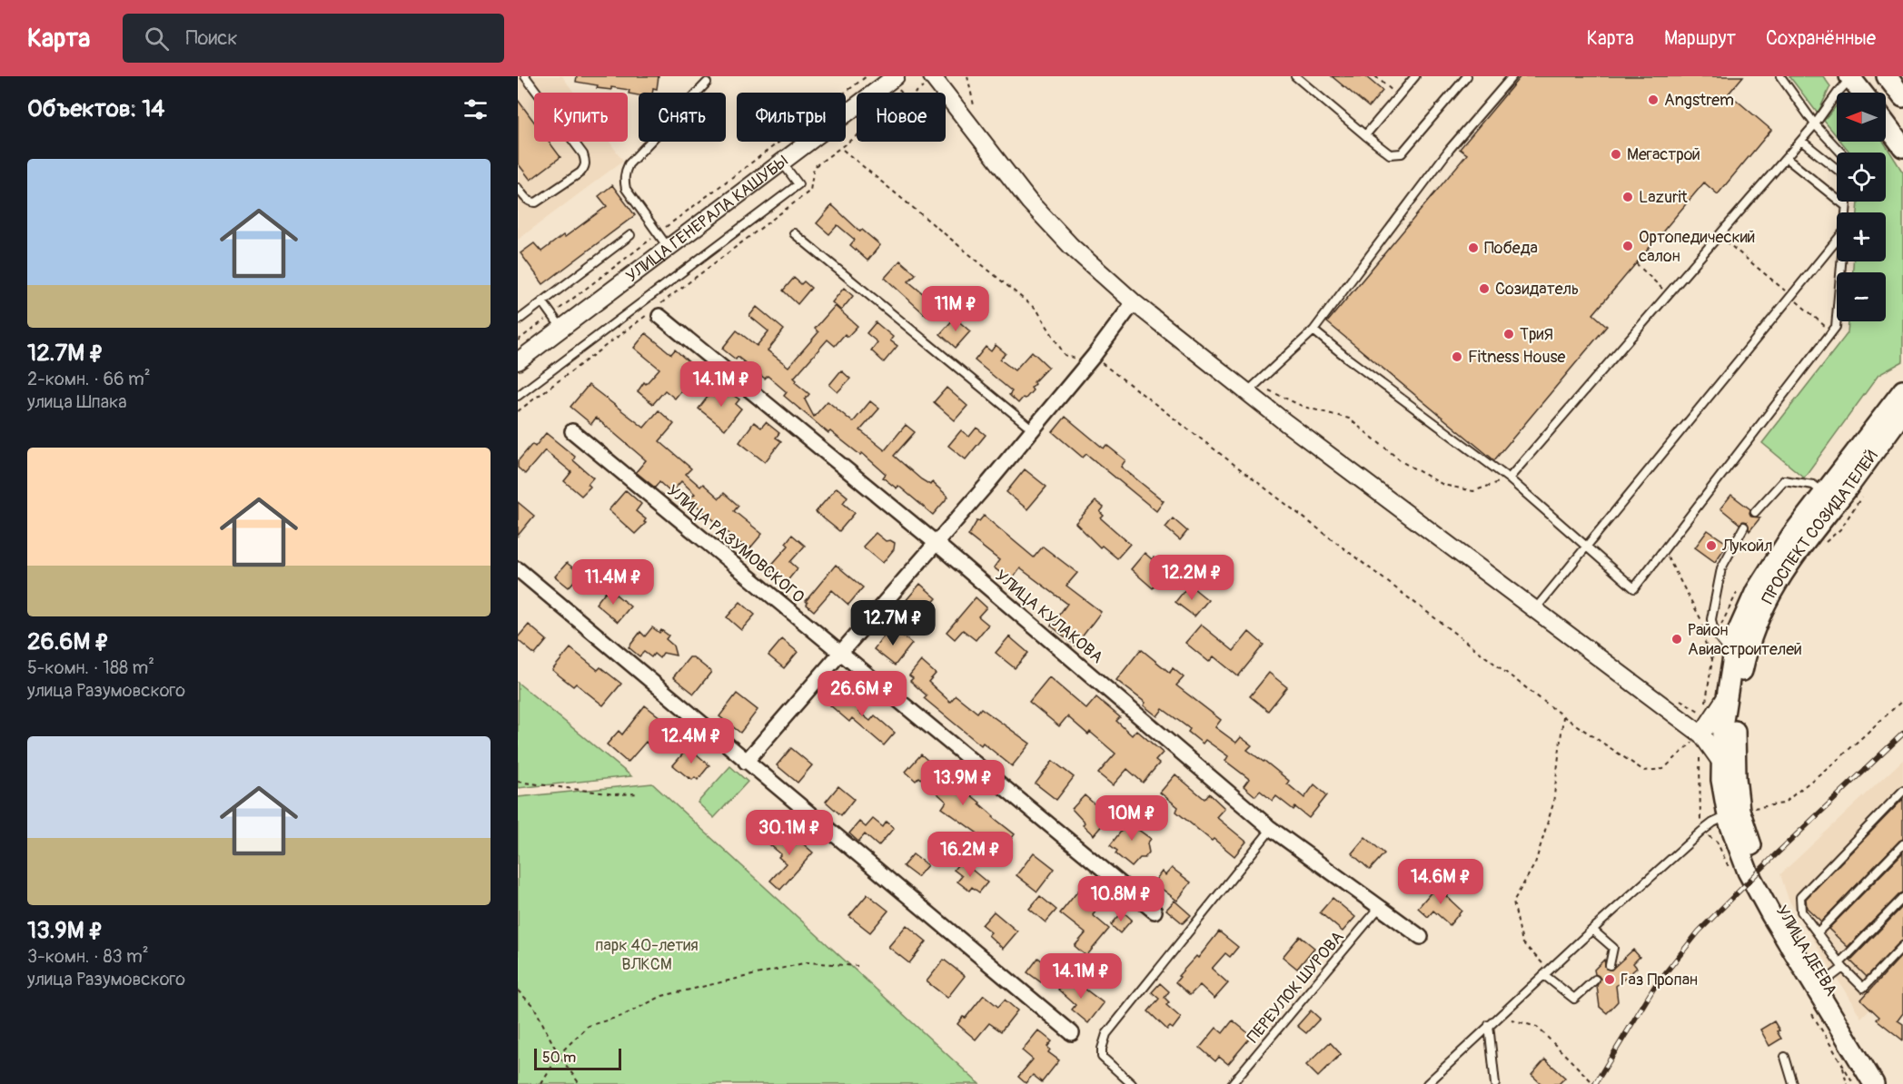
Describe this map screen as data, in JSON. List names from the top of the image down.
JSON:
{
  "streets": {
    "main road": ["ПРОСПЕКТ СОЗИДАТЕЛЕЙ", "УЛИЦА ДЕЕВА"],
    "street": ["УЛИЦА ГЕНЕРАЛА КАШУБЫ", "УЛИЦА РАЗУМОВСКОГО", "УЛИЦА КУЛАКОВА"],
    "lane": ["ПЕРЕУЛОК ШУРОВА"]
  },
  "crossings": [
    ["ПРОСПЕКТ СОЗИДАТЕЛЕЙ", "УЛИЦА ДЕЕВА"],
    ["УЛИЦА КУЛАКОВА", "ПЕРЕУЛОК ШУРОВА"]
  ],
  "parks": ["парк 40-летия ВЛКСМ"],
  "places": [
    "Angstrem",
    "Мегастрой",
    "Lazurit",
    "Ортопедический салон",
    "Победа",
    "Созидатель",
    "ТриЯ",
    "Fitness House",
    "Лукойл",
    "Район Авиастроителей",
    "Газ Пропан"
  ],
  "scale_bar": "50 m",
  "north": "left",
  "page": {
    "header": "Карта",
    "search": "Поиск",
    "nav": ["Карта", "Маршрут", "Сохранённые"],
    "heading": "Объектов: 14",
    "map_buttons": ["+", "−"],
    "chip": [
      "Купить",
      "Снять",
      "Фильтры",
      "Новое"
    ],
    "list": [
      {
        "name": "12.7M ₽",
        "note": "2-комн. · 66 m² · улица Шпака"
      },
      {
        "name": "26.6M ₽",
        "note": "5-комн. · 188 m² · улица Разумовского"
      },
      {
        "name": "13.9M ₽",
        "note": "3-комн. · 83 m² · улица Разумовского"
      }
    ],
    "price": [
      "11M ₽",
      "14.1M ₽",
      "12.2M ₽",
      "11.4M ₽",
      "12.7M ₽",
      "26.6M ₽",
      "12.4M ₽",
      "13.9M ₽",
      "10M ₽",
      "30.1M ₽",
      "16.2M ₽",
      "14.6M ₽",
      "10.8M ₽",
      "14.1M ₽"
    ],
    "scale": "50 m"
  }
}
